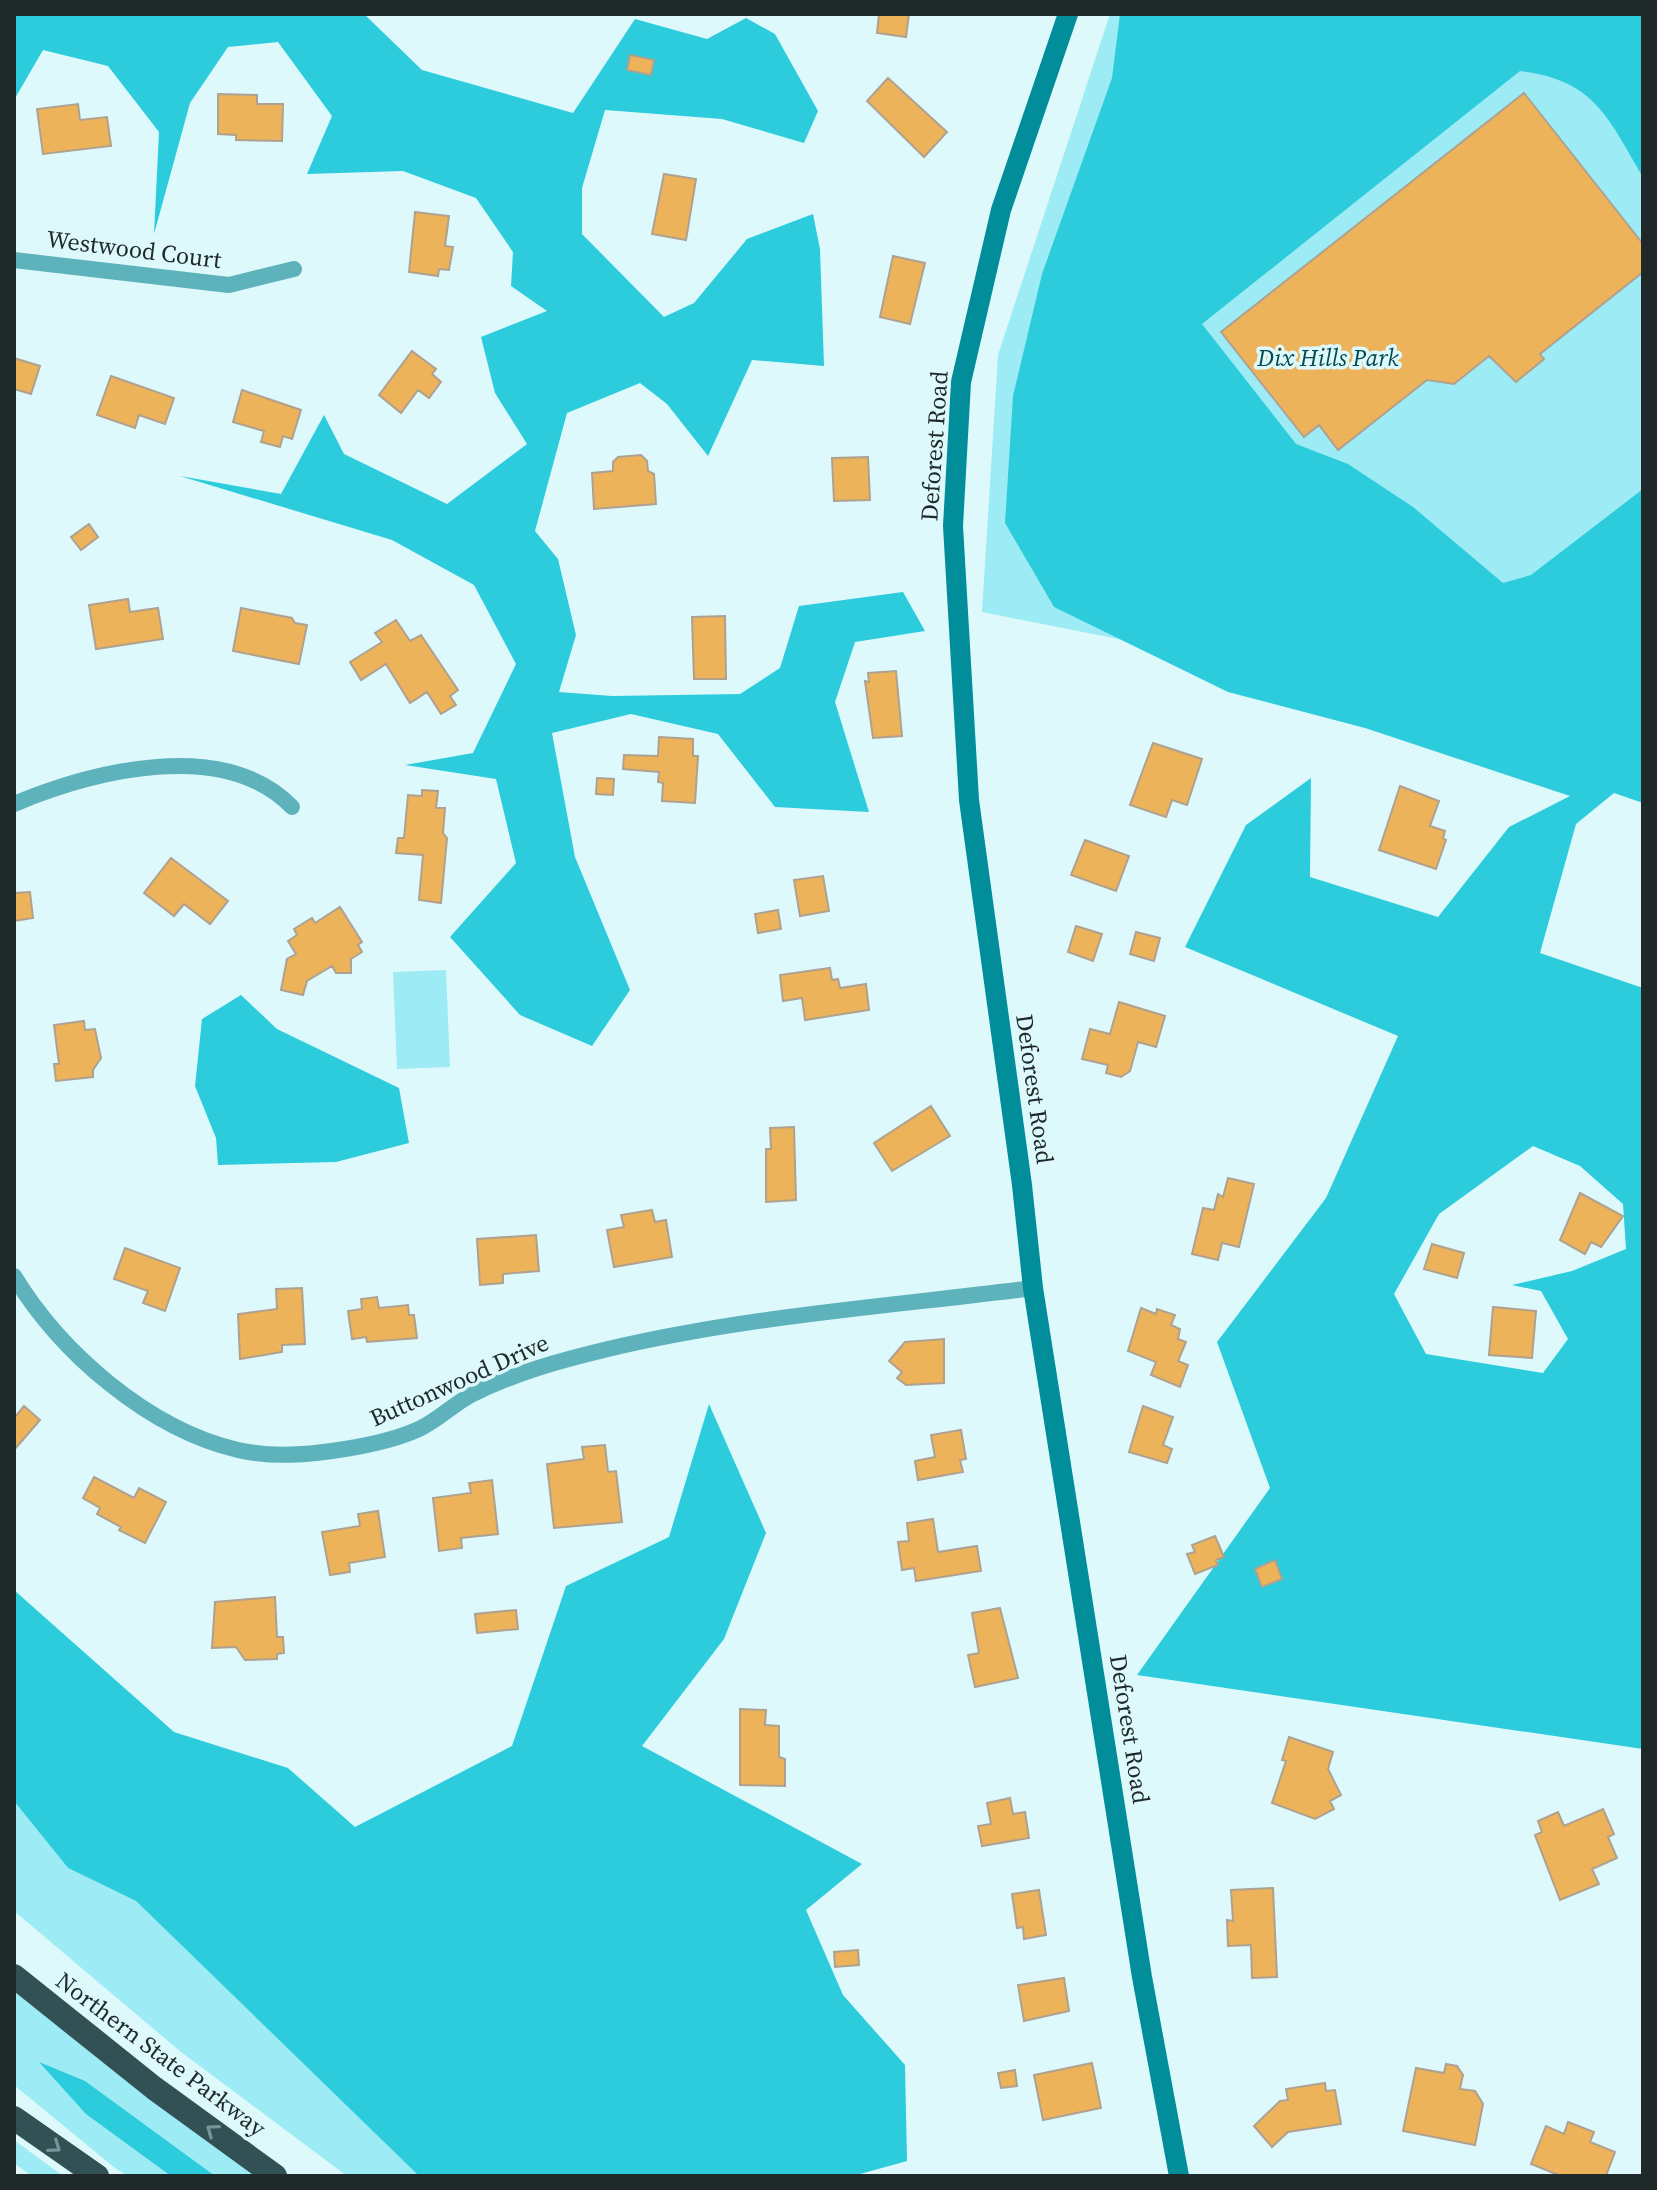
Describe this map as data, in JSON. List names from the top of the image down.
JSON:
{
  "streets": {
    "highway": ["Northern State Parkway"],
    "street": ["Westwood Court", "Deforest Road", "Buttonwood Drive"]
  },
  "crossings": [
    ["Deforest Road", "Buttonwood Drive"]
  ],
  "parks": ["Dix Hills Park"]
}
